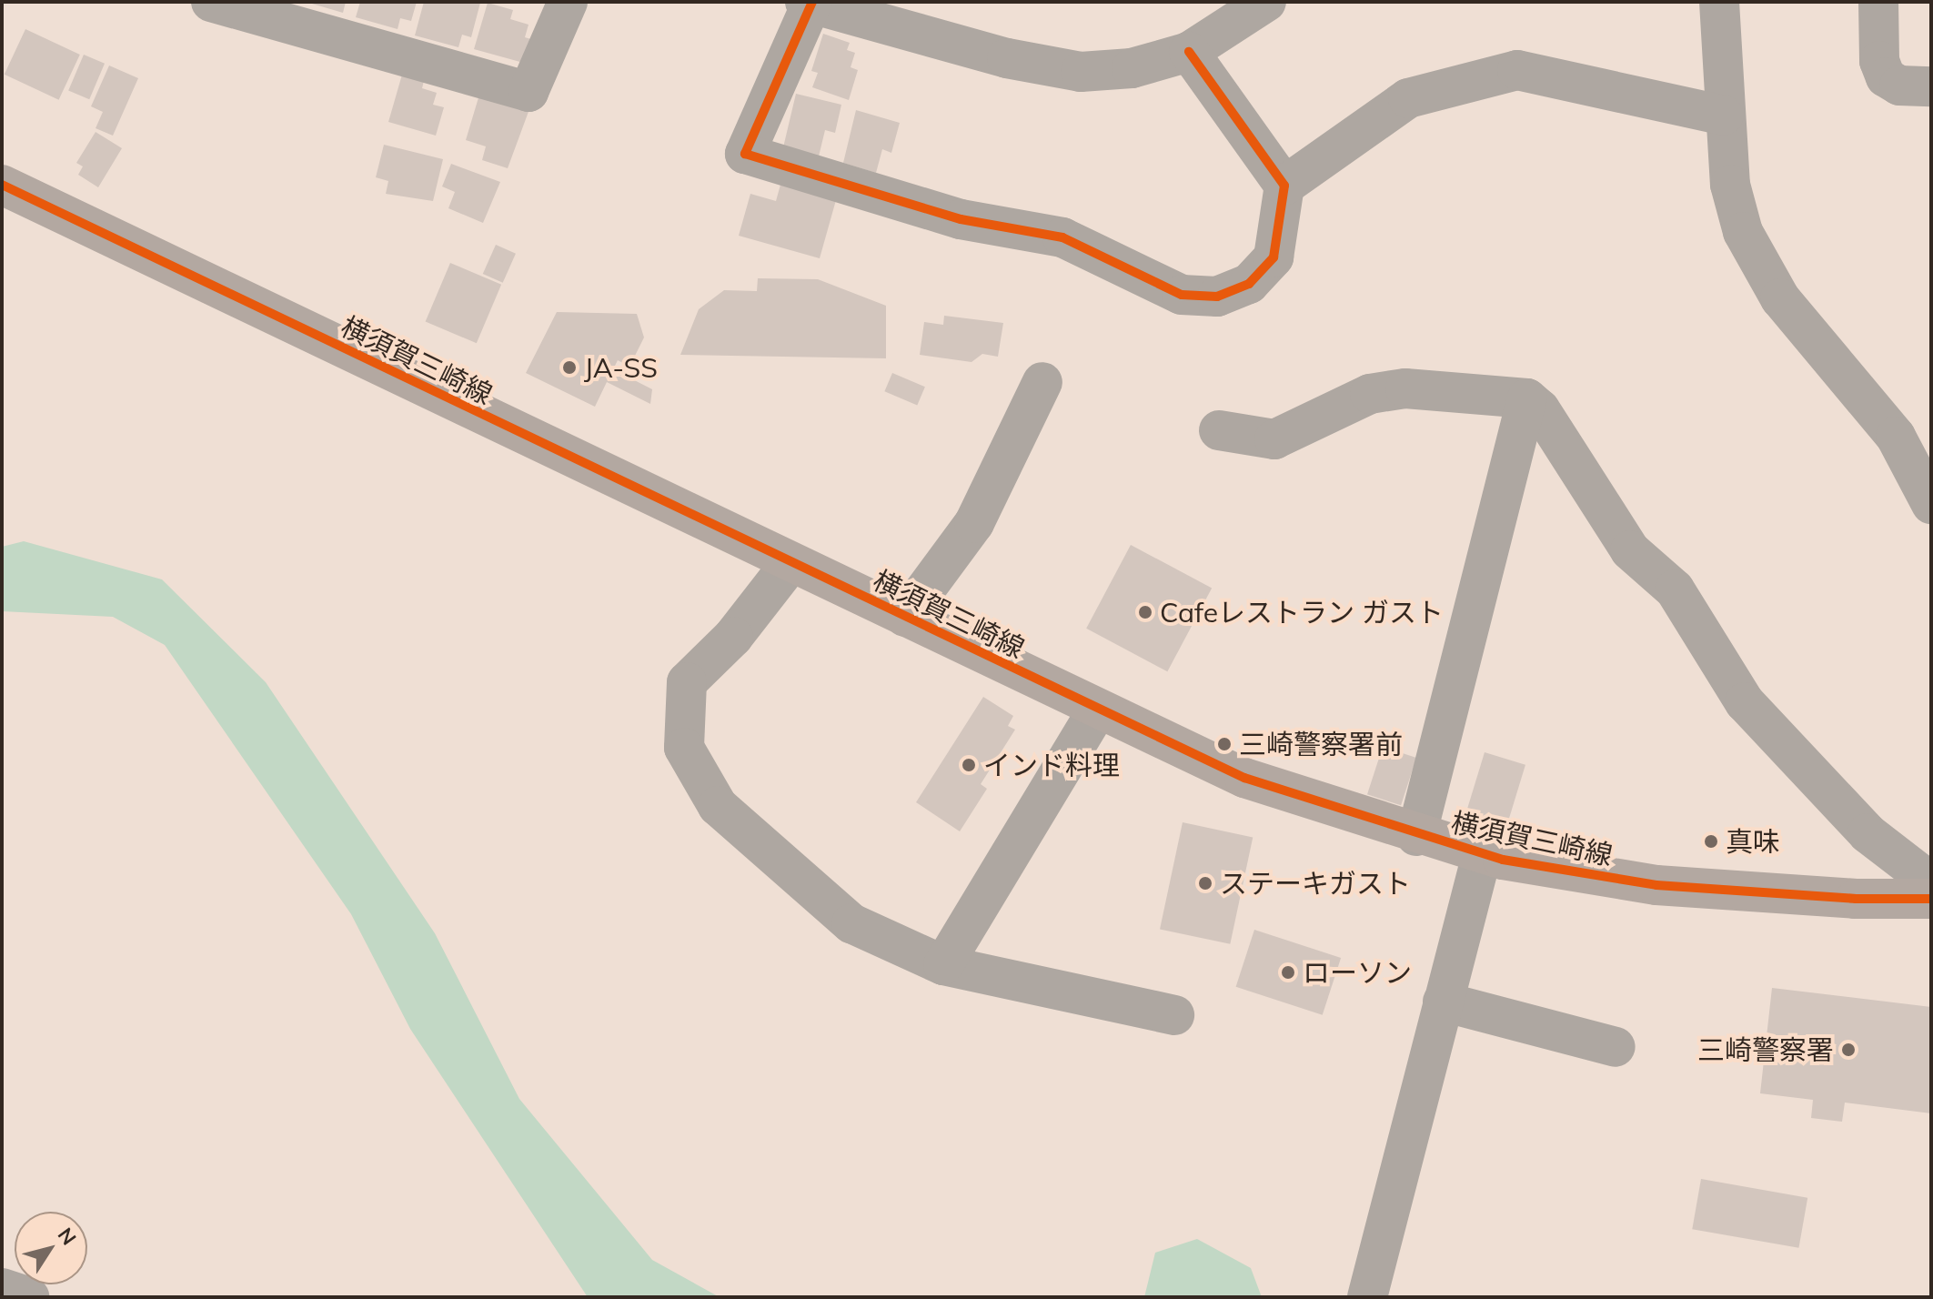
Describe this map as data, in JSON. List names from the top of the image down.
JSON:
{
  "streets": {
    "main road": ["横須賀三崎線"]
  },
  "places": [
    "JA-SS",
    "Cafeレストラン ガスト",
    "三崎警察署前",
    "インド料理",
    "真味",
    "ステーキガスト",
    "ローソン",
    "三崎警察署"
  ],
  "north": "top right"
}
